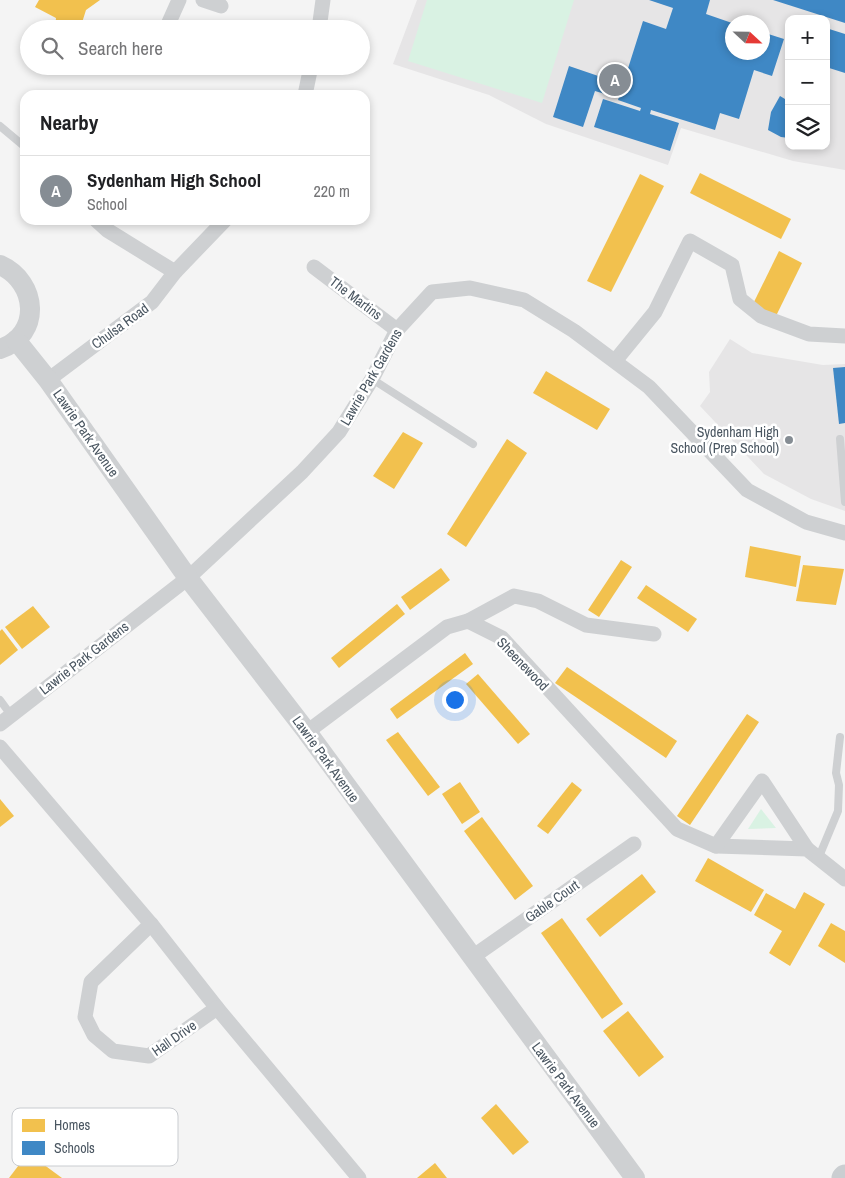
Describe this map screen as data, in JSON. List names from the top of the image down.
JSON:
{
  "streets": {
    "street": [
      "The Martins",
      "Chulsa Road",
      "Lawrie Park Gardens",
      "Lawrie Park Avenue",
      "Sheenewood",
      "Gable Court",
      "Hall Drive"
    ]
  },
  "crossings": [
    ["The Martins", "Lawrie Park Gardens"],
    ["Chulsa Road", "Lawrie Park Avenue"],
    ["Lawrie Park Gardens", "Lawrie Park Avenue"],
    ["Lawrie Park Avenue", "Gable Court"]
  ],
  "places": ["Sydenham High School (Prep School)"],
  "legend": ["Homes", "Schools"],
  "north": "right",
  "page": {
    "map_buttons": ["+", "−"],
    "search": "Search here",
    "pins": "A",
    "heading": "Nearby",
    "list": [
      {
        "mark": "A",
        "name": "Sydenham High School",
        "note": "School",
        "value": "220 m"
      }
    ]
  }
}
